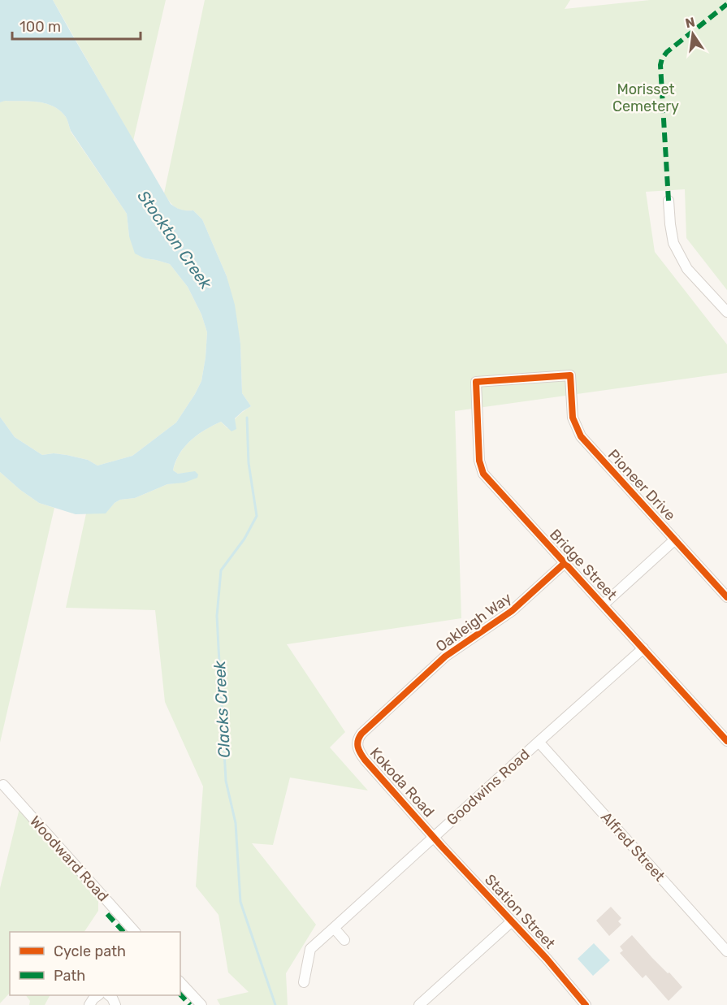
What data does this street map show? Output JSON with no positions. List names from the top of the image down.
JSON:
{
  "streets": {
    "street": [
      "Pioneer Drive",
      "Bridge Street",
      "Oakleigh Way",
      "Kokoda Road",
      "Goodwins Road",
      "Alfred Street",
      "Woodward Road",
      "Station Street"
    ]
  },
  "crossings": [
    ["Pioneer Drive", "Bridge Street"],
    ["Bridge Street", "Oakleigh Way"],
    ["Bridge Street", "Goodwins Road"],
    ["Oakleigh Way", "Kokoda Road"],
    ["Kokoda Road", "Goodwins Road"],
    ["Kokoda Road", "Station Street"],
    ["Goodwins Road", "Alfred Street"],
    ["Goodwins Road", "Station Street"]
  ],
  "water": ["Stockton Creek", "Clacks Creek"],
  "parks": ["Morisset Cemetery"],
  "legend": ["Cycle path", "Path"],
  "scale_bar": "100 m",
  "north": "top"
}
